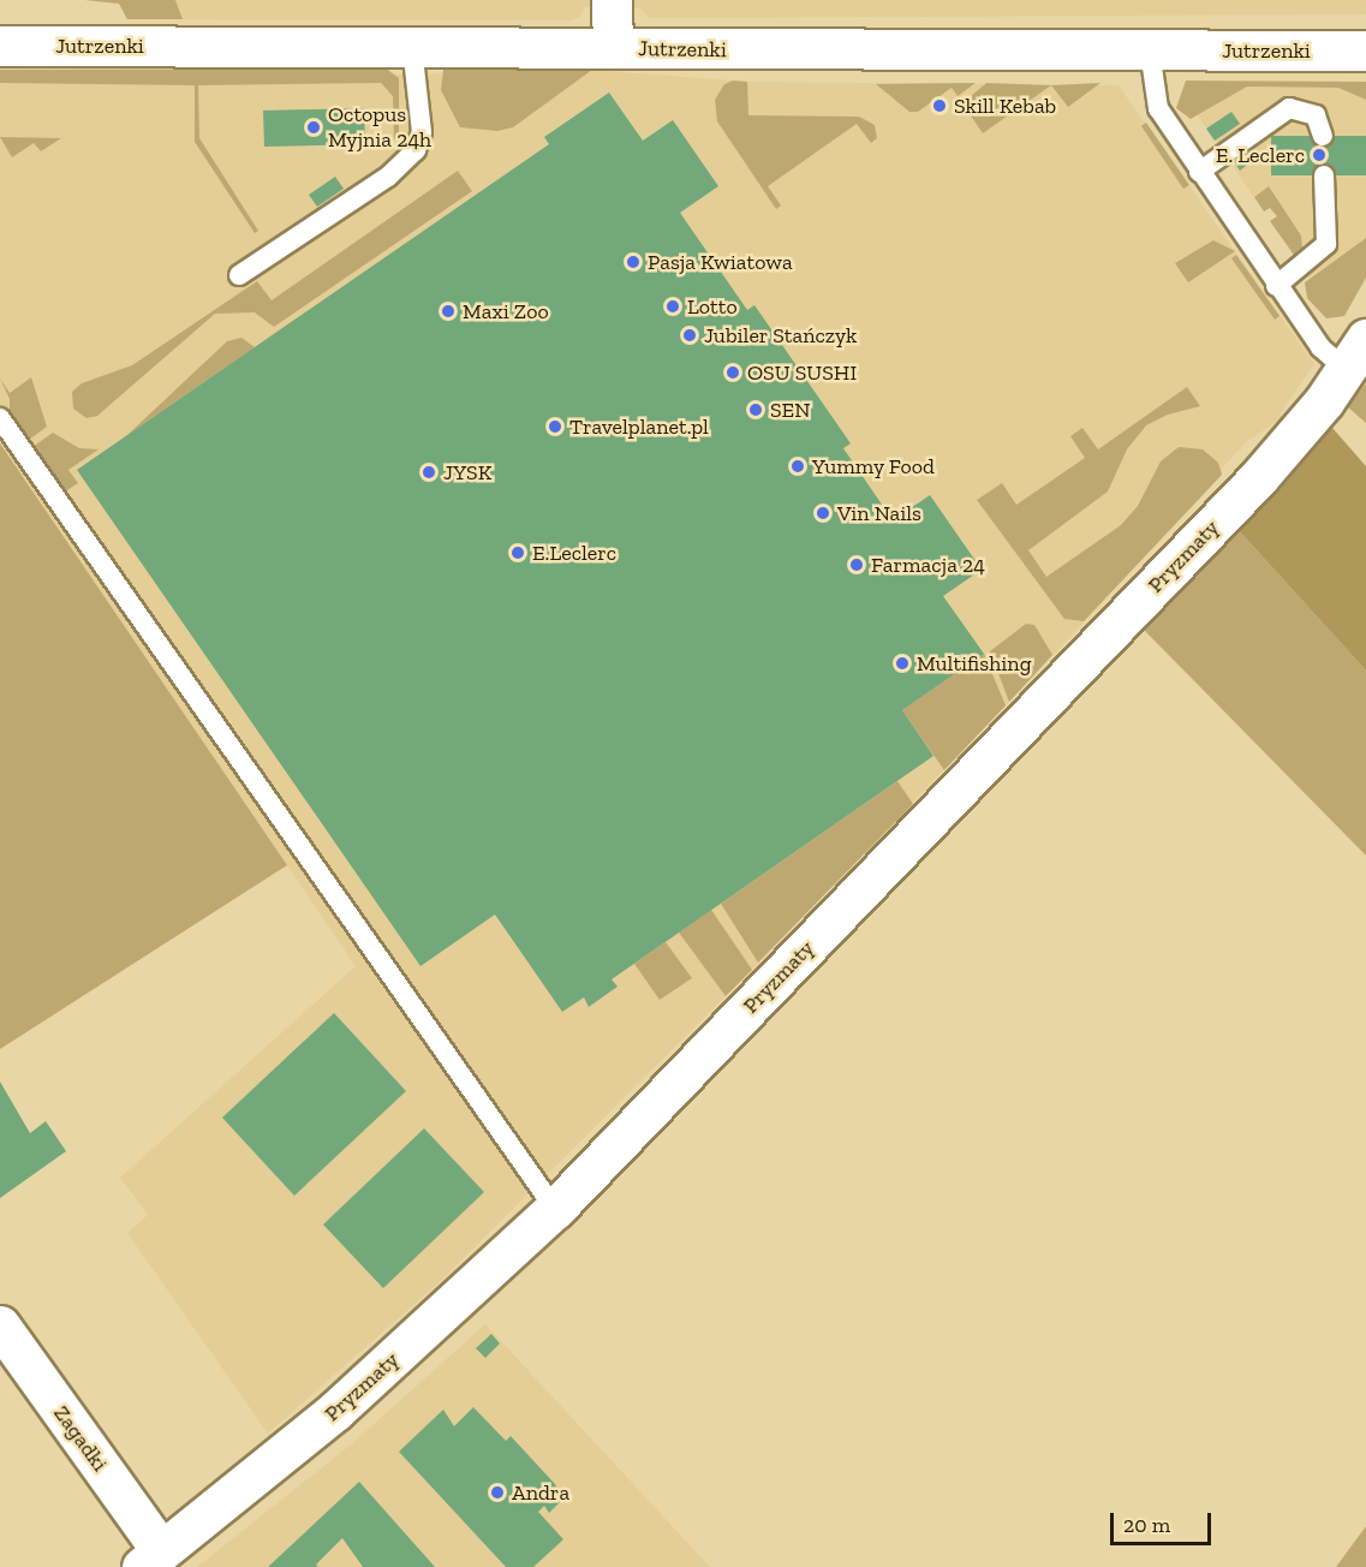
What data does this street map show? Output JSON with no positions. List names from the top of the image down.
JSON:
{
  "streets": {
    "street": ["Jutrzenki", "Pryzmaty", "Zagadki"]
  },
  "crossings": [
    ["Pryzmaty", "Zagadki"]
  ],
  "places": [
    "Skill Kebab",
    "Octopus Myjnia 24h",
    "E. Leclerc",
    "Pasja Kwiatowa",
    "Lotto",
    "Maxi Zoo",
    "Jubiler Stańczyk",
    "OSU SUSHI",
    "SEN",
    "Travelplanet.pl",
    "Yummy Food",
    "JYSK",
    "Vin Nails",
    "E.Leclerc",
    "Farmacja 24",
    "Multifishing",
    "Andra"
  ],
  "scale_bar": "20 m"
}
